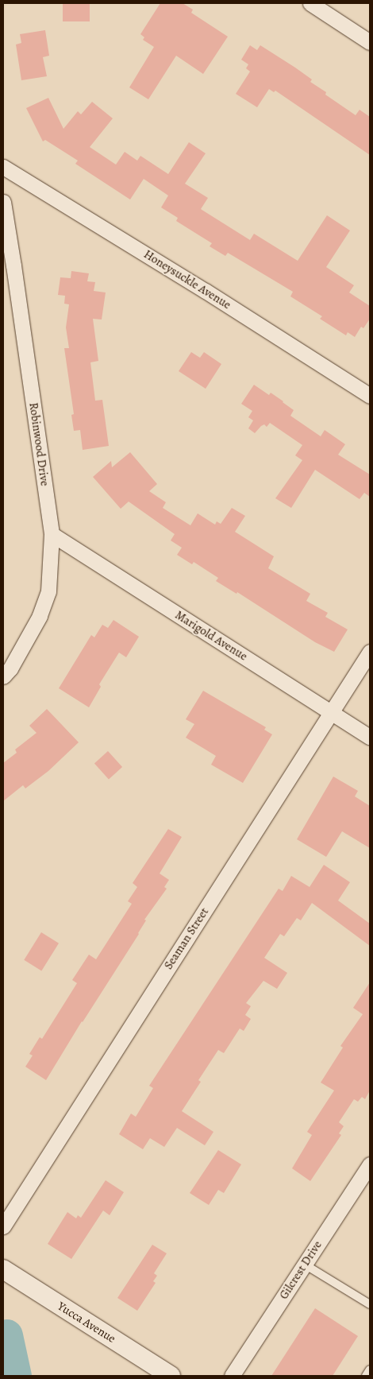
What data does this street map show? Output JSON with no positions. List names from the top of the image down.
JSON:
{
  "streets": {
    "street": [
      "Honeysuckle Avenue",
      "Robinwood Drive",
      "Marigold Avenue",
      "Seaman Street",
      "Gilcrest Drive",
      "Yucca Avenue"
    ]
  },
  "crossings": [
    ["Robinwood Drive", "Marigold Avenue"],
    ["Marigold Avenue", "Seaman Street"]
  ]
}
